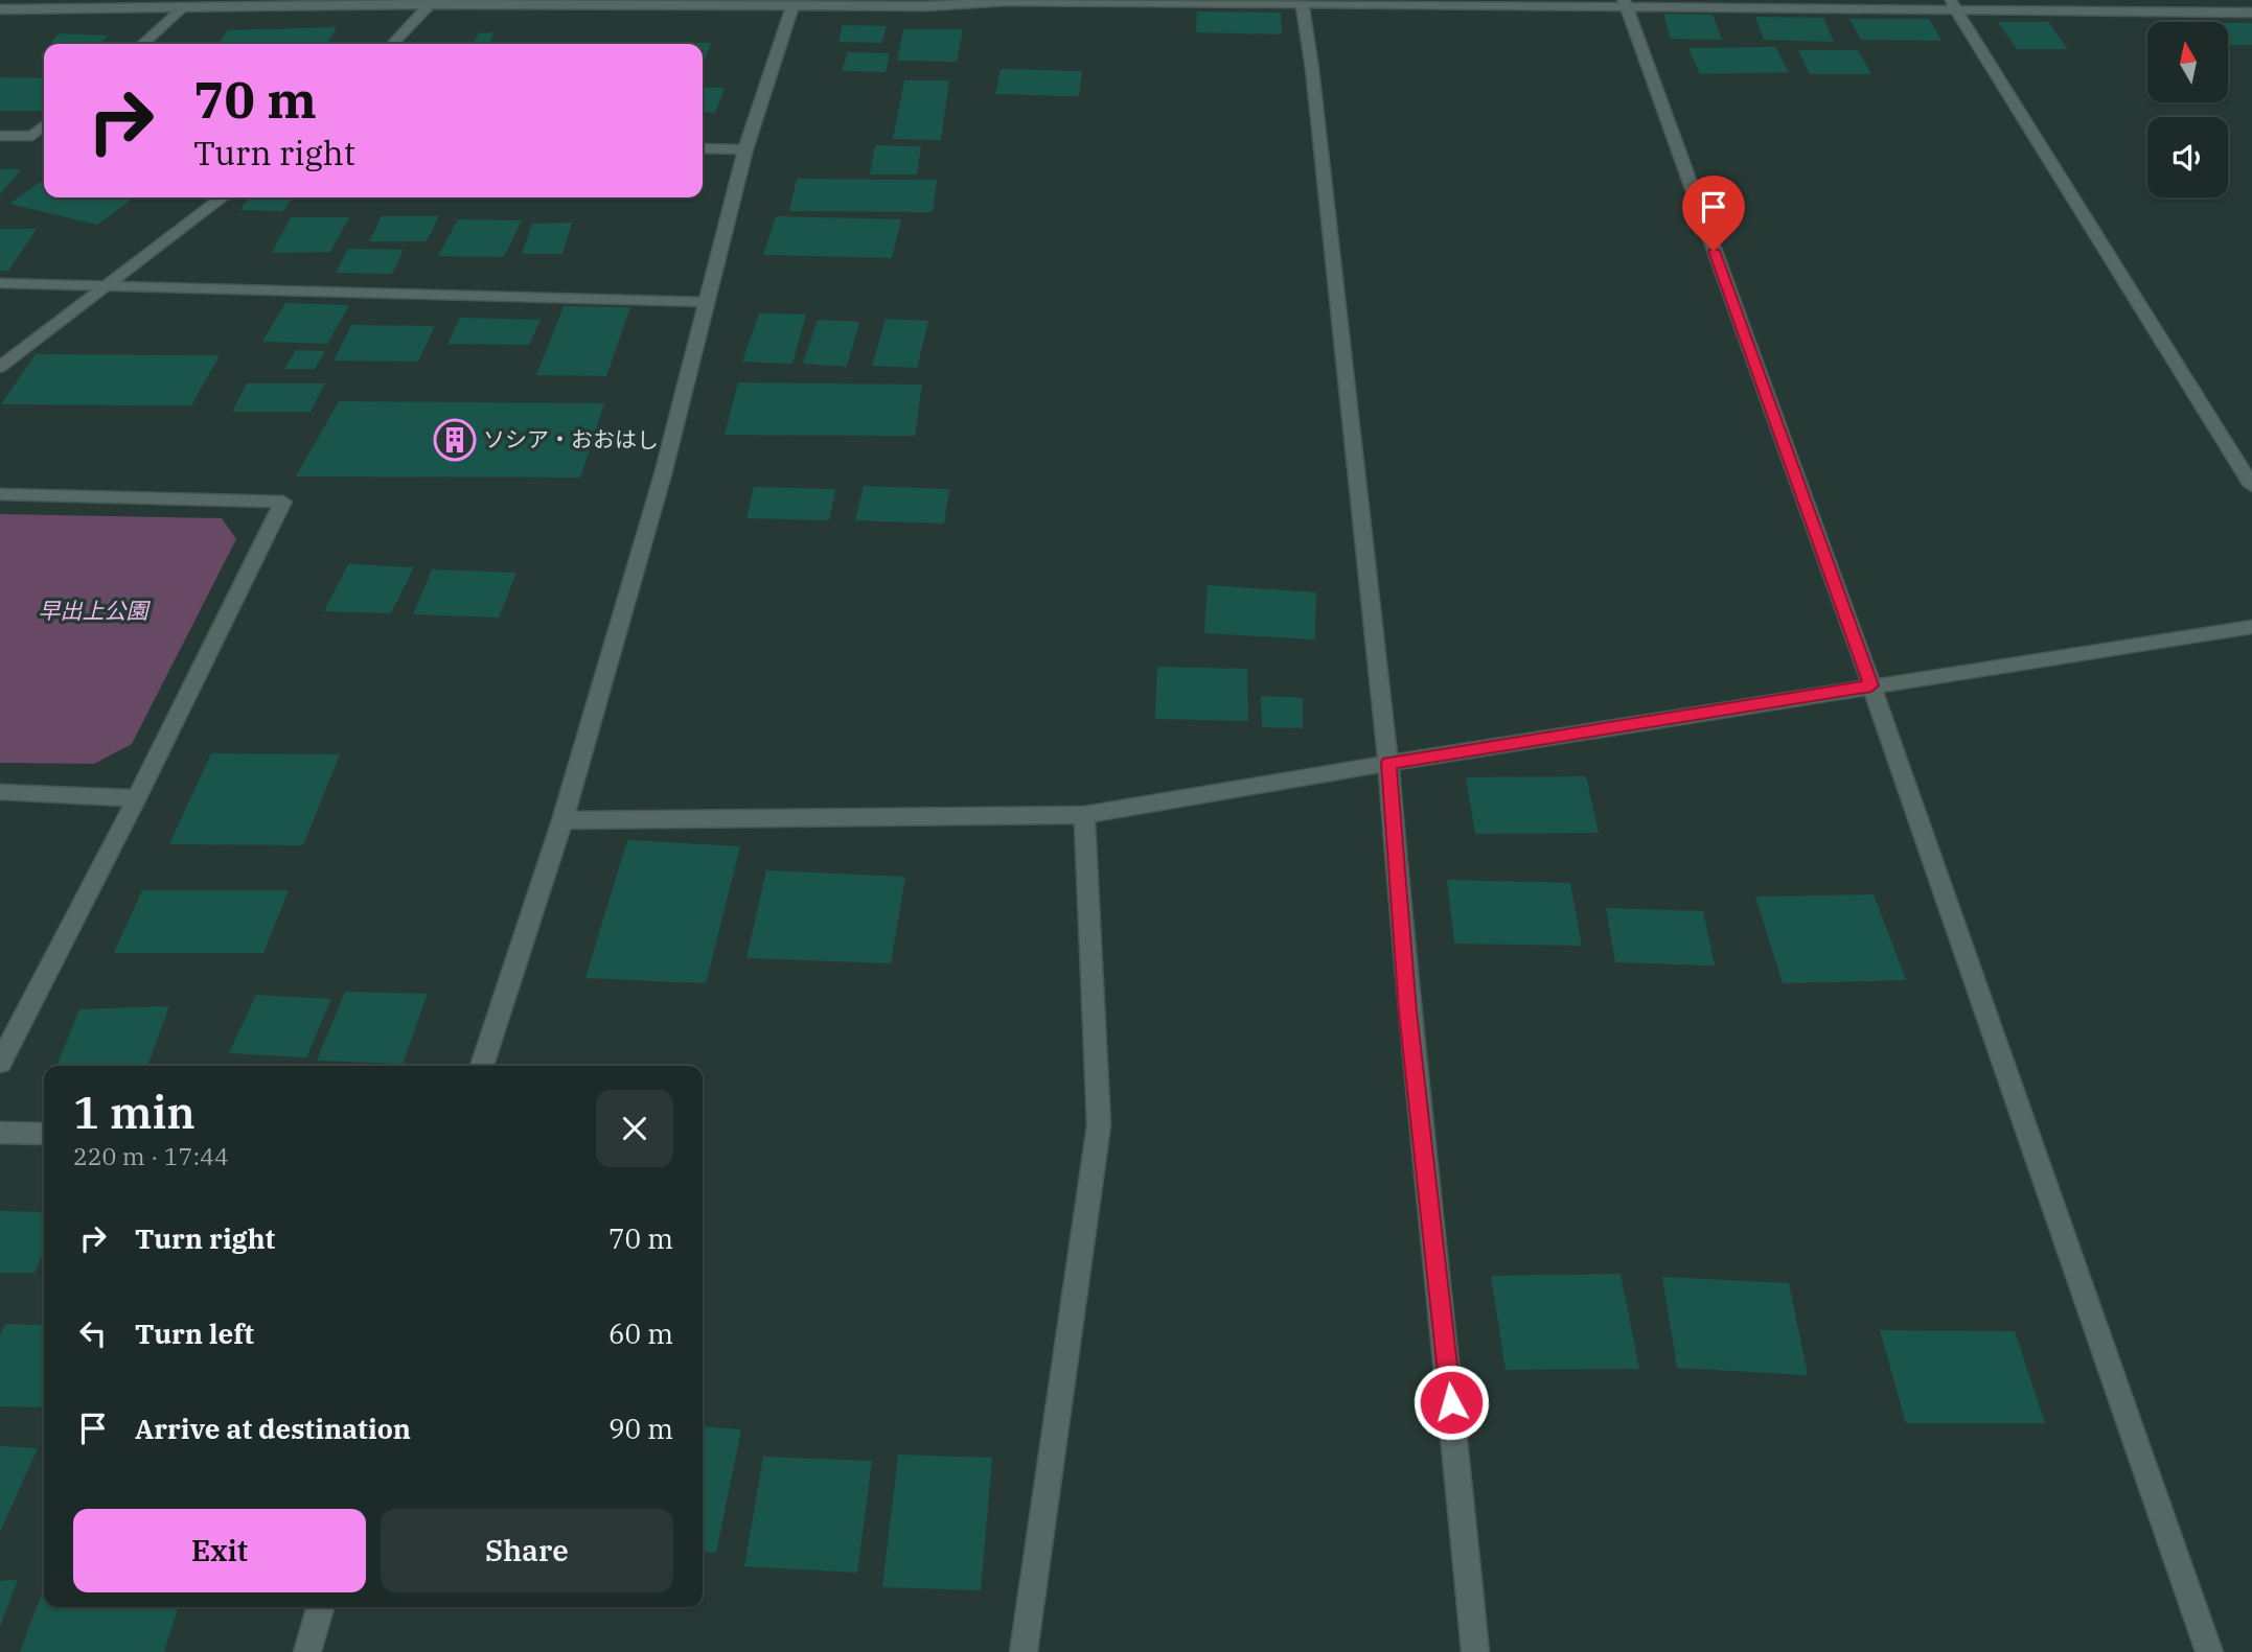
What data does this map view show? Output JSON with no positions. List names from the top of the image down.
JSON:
{
  "parks": ["早出上公園"],
  "places": {
    "building": ["ソシア・おおはし"]
  },
  "north": "top",
  "page": {
    "turn": ["70 m", "Turn right"],
    "heading": ["1 min", "220 m · 17:44"],
    "list": [
      {
        "name": "Turn right",
        "value": "70 m"
      },
      {
        "name": "Turn left",
        "value": "60 m"
      },
      {
        "name": "Arrive at destination",
        "value": "90 m"
      }
    ],
    "buttons": ["Exit", "Share"]
  }
}
